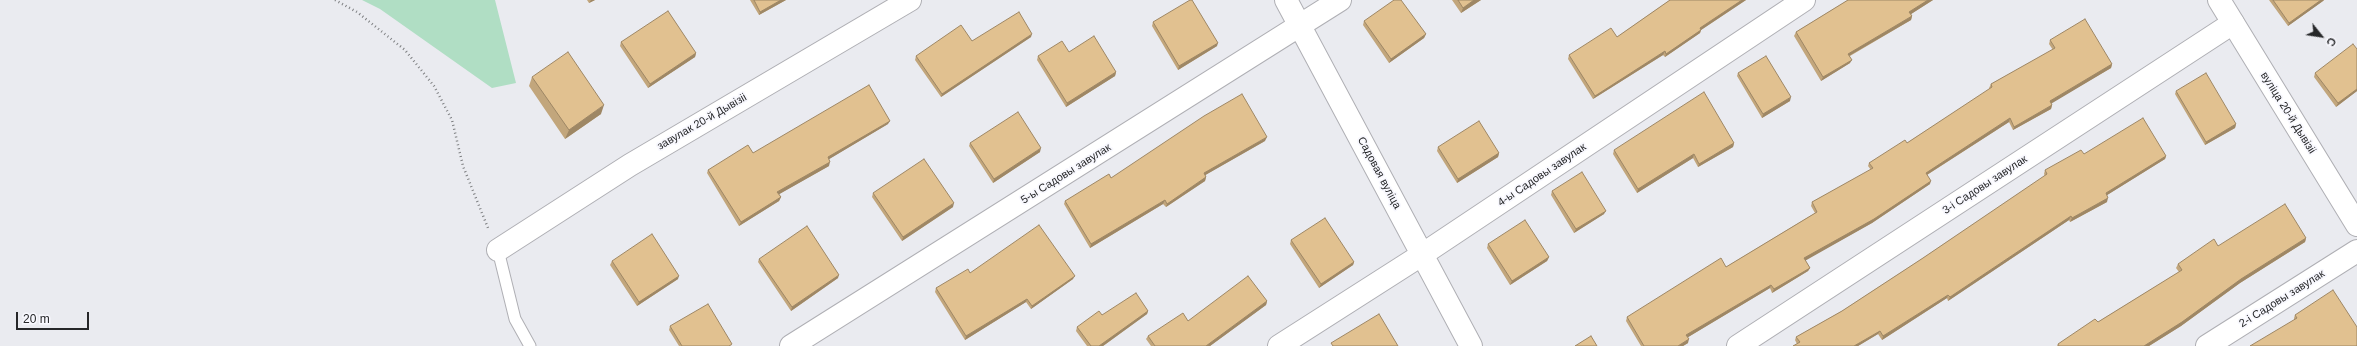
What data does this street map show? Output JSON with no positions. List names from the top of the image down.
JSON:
{
  "streets": {
    "street": [
      "вуліца 20-й Дывізіі",
      "завулак 20-й Дывізіі",
      "Садовая вуліца",
      "5-ы Садовы завулак",
      "4-ы Садовы завулак",
      "3-і Садовы завулак",
      "2-і Садовы завулак"
    ]
  },
  "crossings": [
    ["вуліца 20-й Дывізіі", "3-і Садовы завулак"],
    ["Садовая вуліца", "5-ы Садовы завулак"],
    ["Садовая вуліца", "4-ы Садовы завулак"]
  ],
  "scale_bar": "20 m",
  "north": "bottom right"
}
